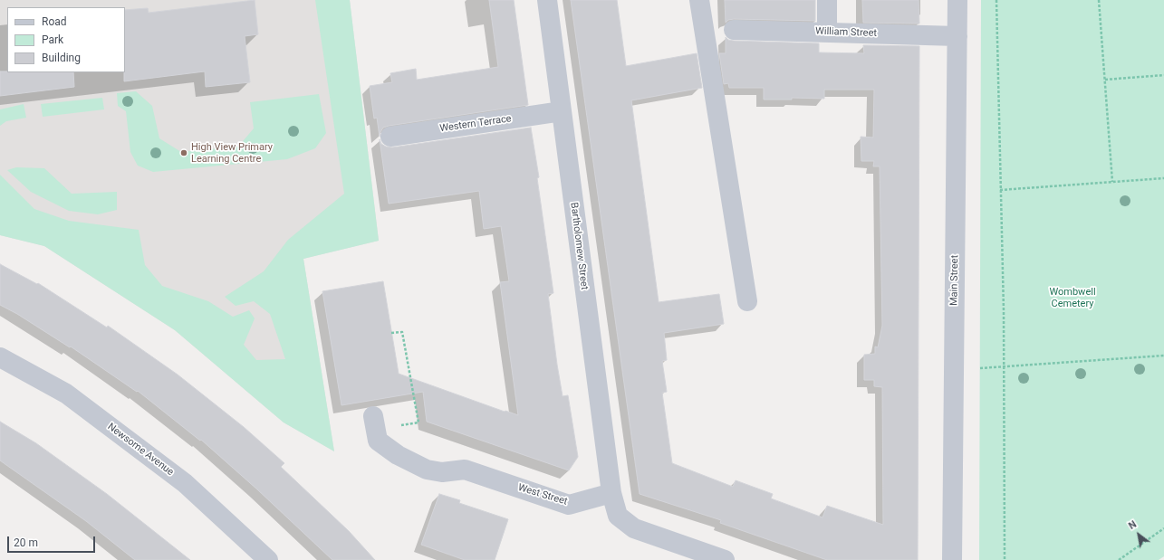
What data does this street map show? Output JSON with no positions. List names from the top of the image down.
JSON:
{
  "streets": {
    "street": [
      "William Street",
      "Western Terrace",
      "Bartholomew Street",
      "Main Street",
      "Newsome Avenue",
      "West Street"
    ]
  },
  "crossings": [
    ["William Street", "Main Street"],
    ["Western Terrace", "Bartholomew Street"],
    ["Bartholomew Street", "West Street"]
  ],
  "parks": ["Wombwell Cemetery"],
  "places": ["High View Primary Learning Centre"],
  "legend": ["Road", "Park", "Building"],
  "scale_bar": "20 m",
  "north": "top left"
}
